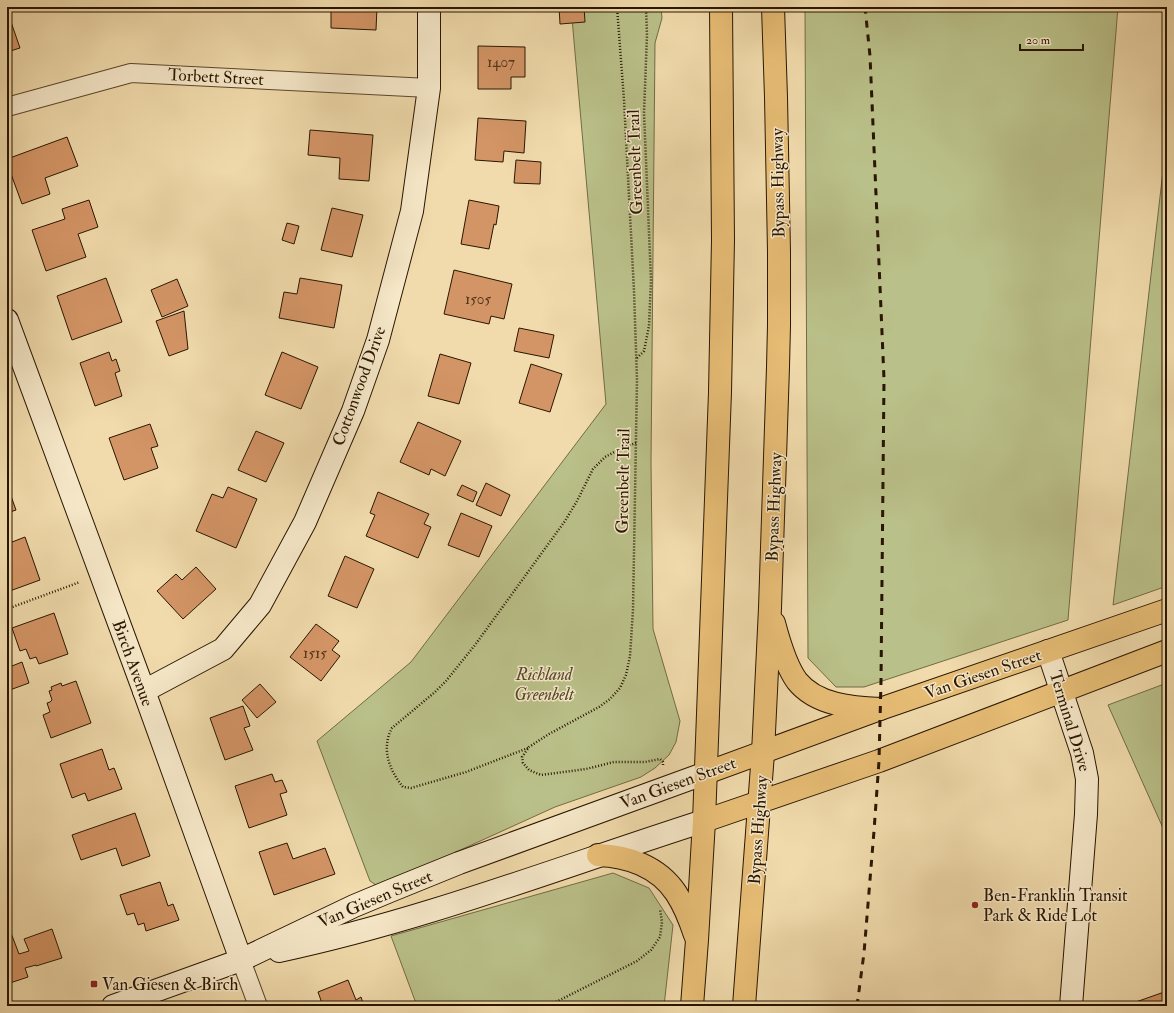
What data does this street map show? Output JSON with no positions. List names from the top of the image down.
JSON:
{
  "streets": {
    "main road": ["Bypass Highway", "Van Giesen Street"],
    "street": [
      "Torbett Street",
      "Cottonwood Drive",
      "Birch Avenue",
      "Terminal Drive"
    ],
    "path": ["Greenbelt Trail"]
  },
  "crossings": [
    ["Torbett Street", "Cottonwood Drive"],
    ["Bypass Highway", "Van Giesen Street"],
    ["Cottonwood Drive", "Birch Avenue"],
    ["Birch Avenue", "Van Giesen Street"],
    ["Van Giesen Street", "Terminal Drive"]
  ],
  "parks": ["Richland Greenbelt"],
  "places": {
    "other": ["Ben-Franklin Transit Park & Ride Lot"],
    "transit": ["Van Giesen & Birch"]
  },
  "house_numbers": ["1407", "1505", "1515"],
  "scale_bar": "20 m"
}
